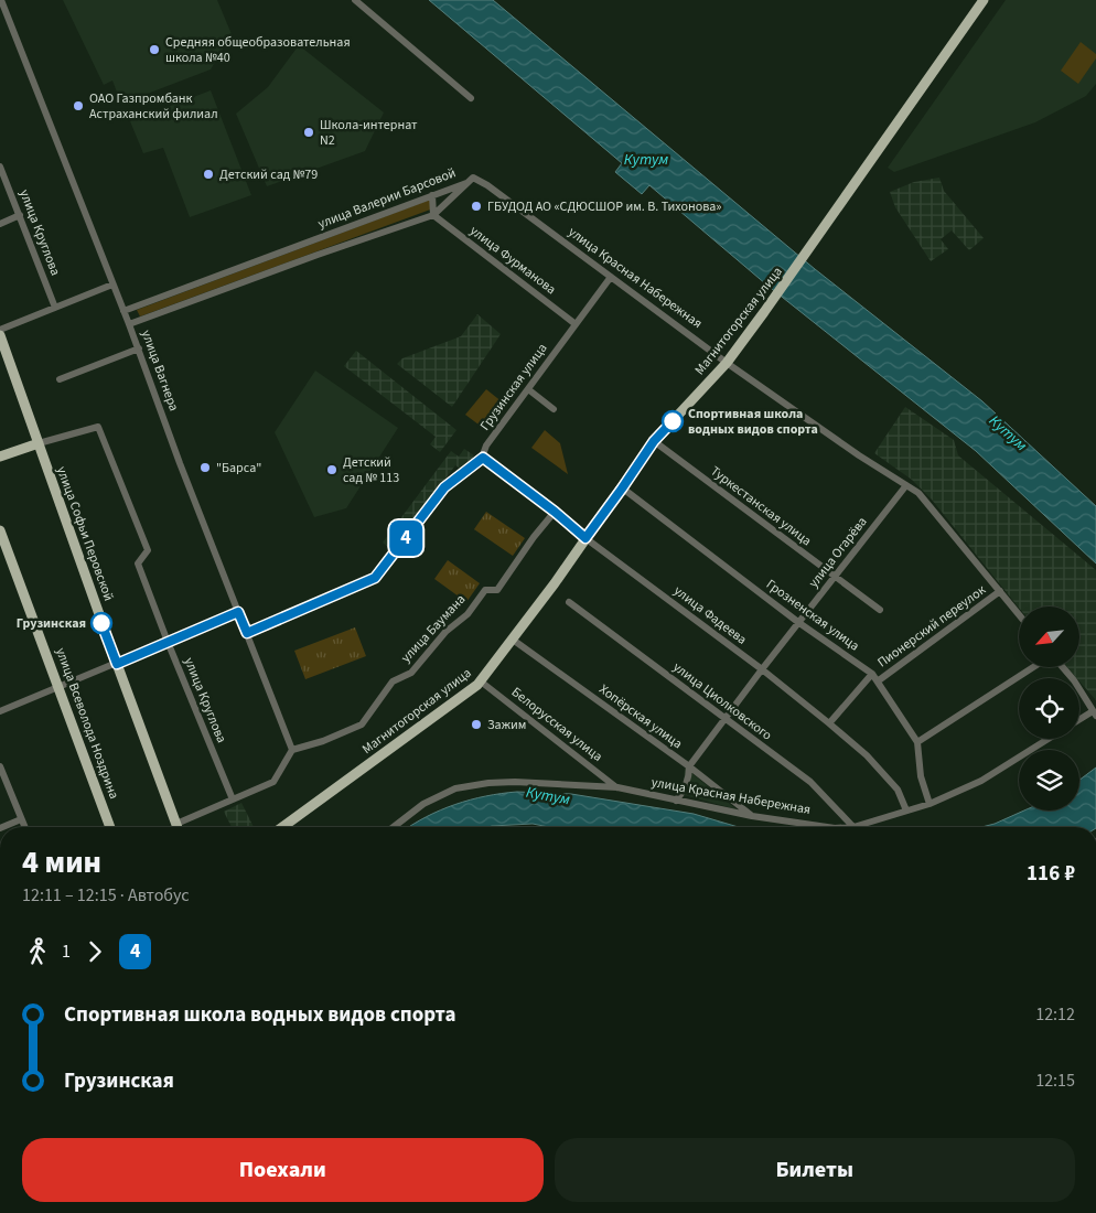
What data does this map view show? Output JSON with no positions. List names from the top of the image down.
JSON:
{
  "streets": {
    "main road": ["Магнитогорская улица", "улица Софьи Перовской", "улица Всеволода Ноздрина"],
    "street": [
      "улица Валерии Барсовой",
      "улица Круглова",
      "улица Фурманова",
      "улица Красная Набережная",
      "улица Вагнера",
      "Грузинская улица",
      "Туркестанская улица",
      "улица Огарёва",
      "улица Фадеева",
      "Грозненская улица",
      "Пионерский переулок",
      "улица Баумана",
      "улица Циолковского",
      "Хопёрская улица",
      "Белорусская улица"
    ]
  },
  "crossings": [
    ["улица Валерии Барсовой", "улица Фурманова"],
    ["улица Валерии Барсовой", "улица Красная Набережная"],
    ["улица Валерии Барсовой", "улица Вагнера"],
    ["улица Круглова", "улица Софьи Перовской"],
    ["улица Фурманова", "Грузинская улица"],
    ["улица Красная Набережная", "Магнитогорская улица"],
    ["улица Красная Набережная", "Грузинская улица"],
    ["улица Красная Набережная", "улица Огарёва"],
    ["улица Красная Набережная", "улица Фадеева"],
    ["улица Красная Набережная", "Грозненская улица"],
    ["улица Красная Набережная", "Пионерский переулок"],
    ["улица Красная Набережная", "улица Циолковского"],
    ["улица Красная Набережная", "Хопёрская улица"],
    ["улица Красная Набережная", "Белорусская улица"],
    ["Магнитогорская улица", "Туркестанская улица"],
    ["Магнитогорская улица", "улица Фадеева"],
    ["Магнитогорская улица", "Грозненская улица"],
    ["Магнитогорская улица", "Хопёрская улица"],
    ["Магнитогорская улица", "Белорусская улица"],
    ["улица Вагнера", "Грузинская улица"],
    ["улица Вагнера", "улица Баумана"],
    ["Грузинская улица", "улица Фадеева"],
    ["Туркестанская улица", "улица Огарёва"],
    ["улица Огарёва", "улица Фадеева"],
    ["улица Огарёва", "Грозненская улица"],
    ["улица Огарёва", "улица Циолковского"],
    ["улица Огарёва", "Хопёрская улица"],
    ["улица Фадеева", "Пионерский переулок"],
    ["улица Фадеева", "улица Баумана"],
    ["Грозненская улица", "Пионерский переулок"]
  ],
  "water": ["Кутум"],
  "places": [
    "Средняя общеобразовательная школа №40",
    "ОАО Газпромбанк Астраханский филиал",
    "Школа-интернат N2",
    "Детский сад №79",
    "ГБУДОД АО «СДЮСШОР им. В. Тихонова»",
    "Спортивная школа водных видов спорта",
    "\"Барса\"",
    "Детский сад № 113",
    "Грузинская",
    "Зажим"
  ],
  "lines": ["bus line 4"],
  "north": "bottom left",
  "page": {
    "on_map": "4",
    "heading": ["4 мин", "12:11 – 12:15 · Автобус", "116 ₽"],
    "legs": ["1", "4"],
    "list": [
      {
        "name": "Спортивная школа водных видов спорта",
        "value": "12:12"
      },
      {
        "name": "Грузинская",
        "value": "12:15"
      }
    ],
    "buttons": ["Поехали", "Билеты"]
  }
}
